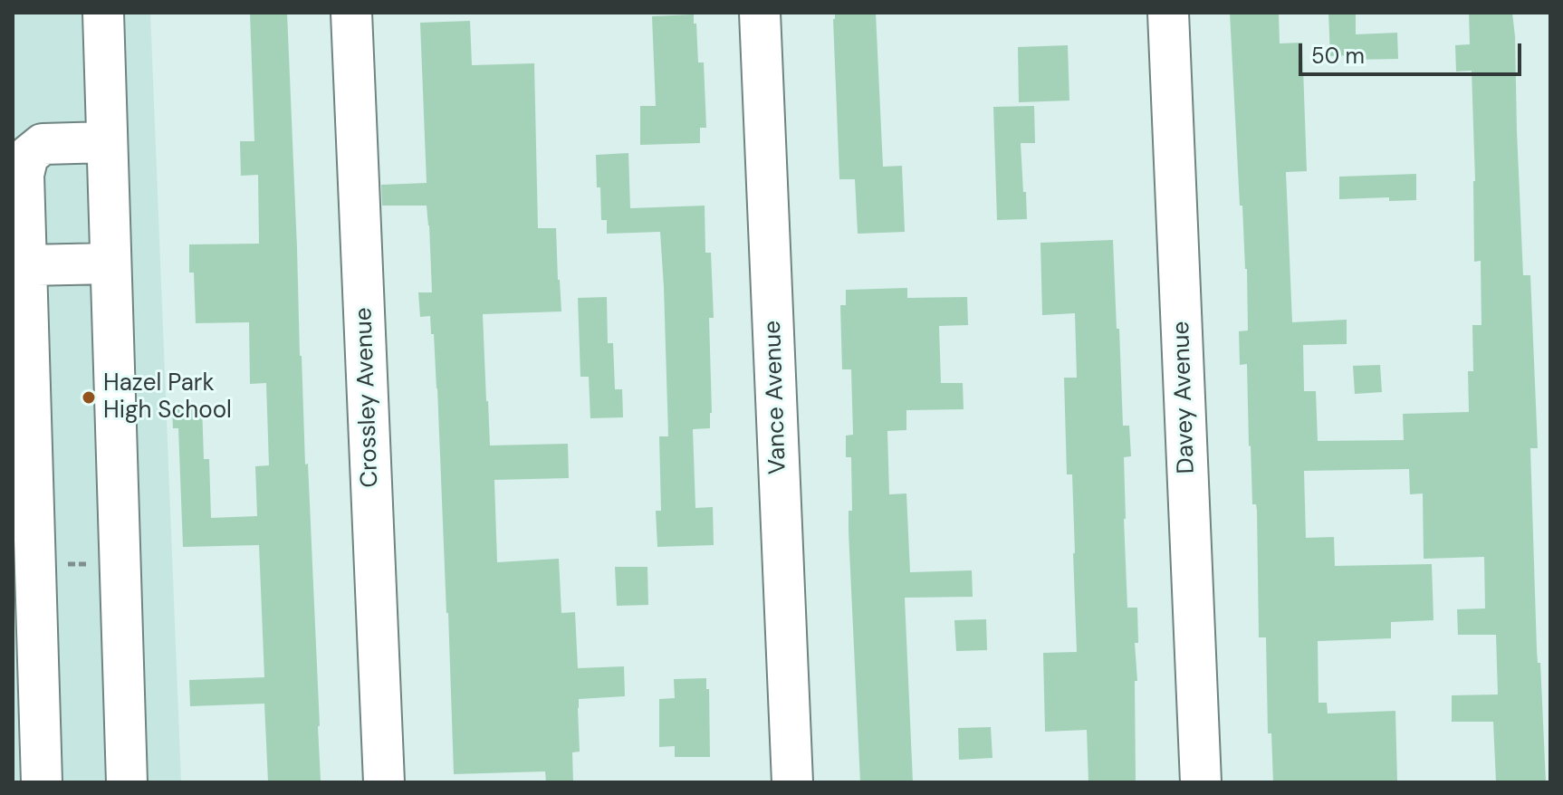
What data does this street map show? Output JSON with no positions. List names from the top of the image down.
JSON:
{
  "streets": {
    "street": ["Crossley Avenue", "Vance Avenue", "Davey Avenue"]
  },
  "places": ["Hazel Park High School"],
  "scale_bar": "50 m"
}
